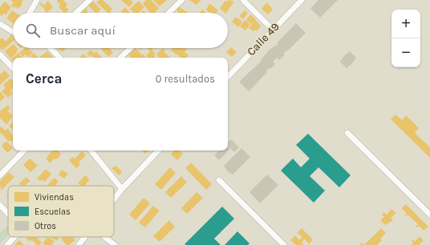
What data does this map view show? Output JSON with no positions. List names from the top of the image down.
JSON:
{
  "streets": {
    "street": ["Calle 49"]
  },
  "legend": ["Viviendas", "Escuelas", "Otros"],
  "page": {
    "map_buttons": ["+", "−"],
    "search": "Buscar aquí",
    "heading": ["Cerca", "0 resultados"]
  }
}
